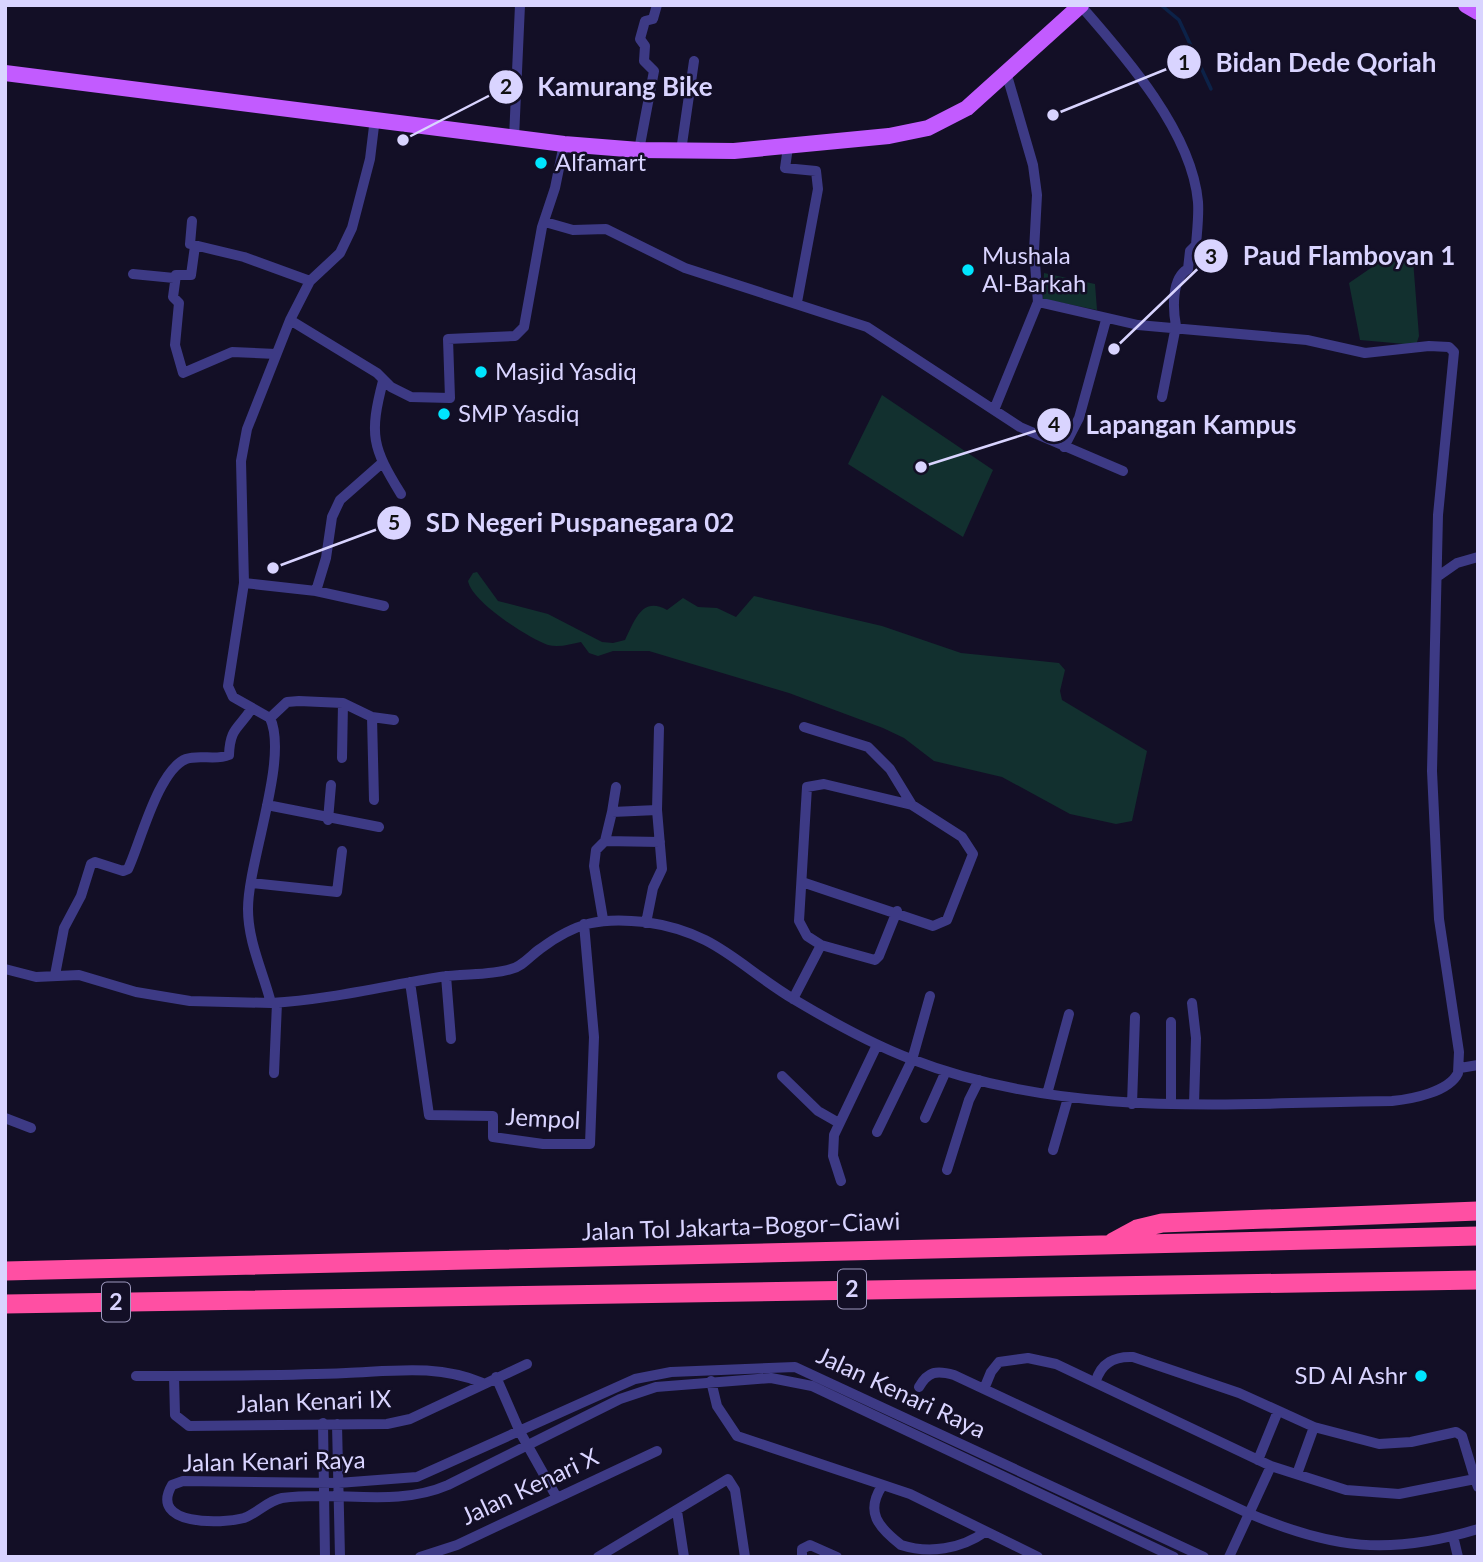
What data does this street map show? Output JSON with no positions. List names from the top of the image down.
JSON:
{
  "streets": {
    "highway": ["Jalan Tol Jakarta–Bogor–Ciawi", "2"],
    "street": [
      "Jempol",
      "Jalan Kenari Raya",
      "Jalan Kenari IX",
      "Jalan Kenari X"
    ]
  },
  "places": [
    "Bidan Dede Qoriah",
    "Kamurang Bike",
    "Alfamart",
    "Mushala Al-Barkah",
    "Paud Flamboyan 1",
    "Masjid Yasdiq",
    "SMP Yasdiq",
    "Lapangan Kampus",
    "SD Negeri Puspanegara 02",
    "SD Al Ashr"
  ]
}
